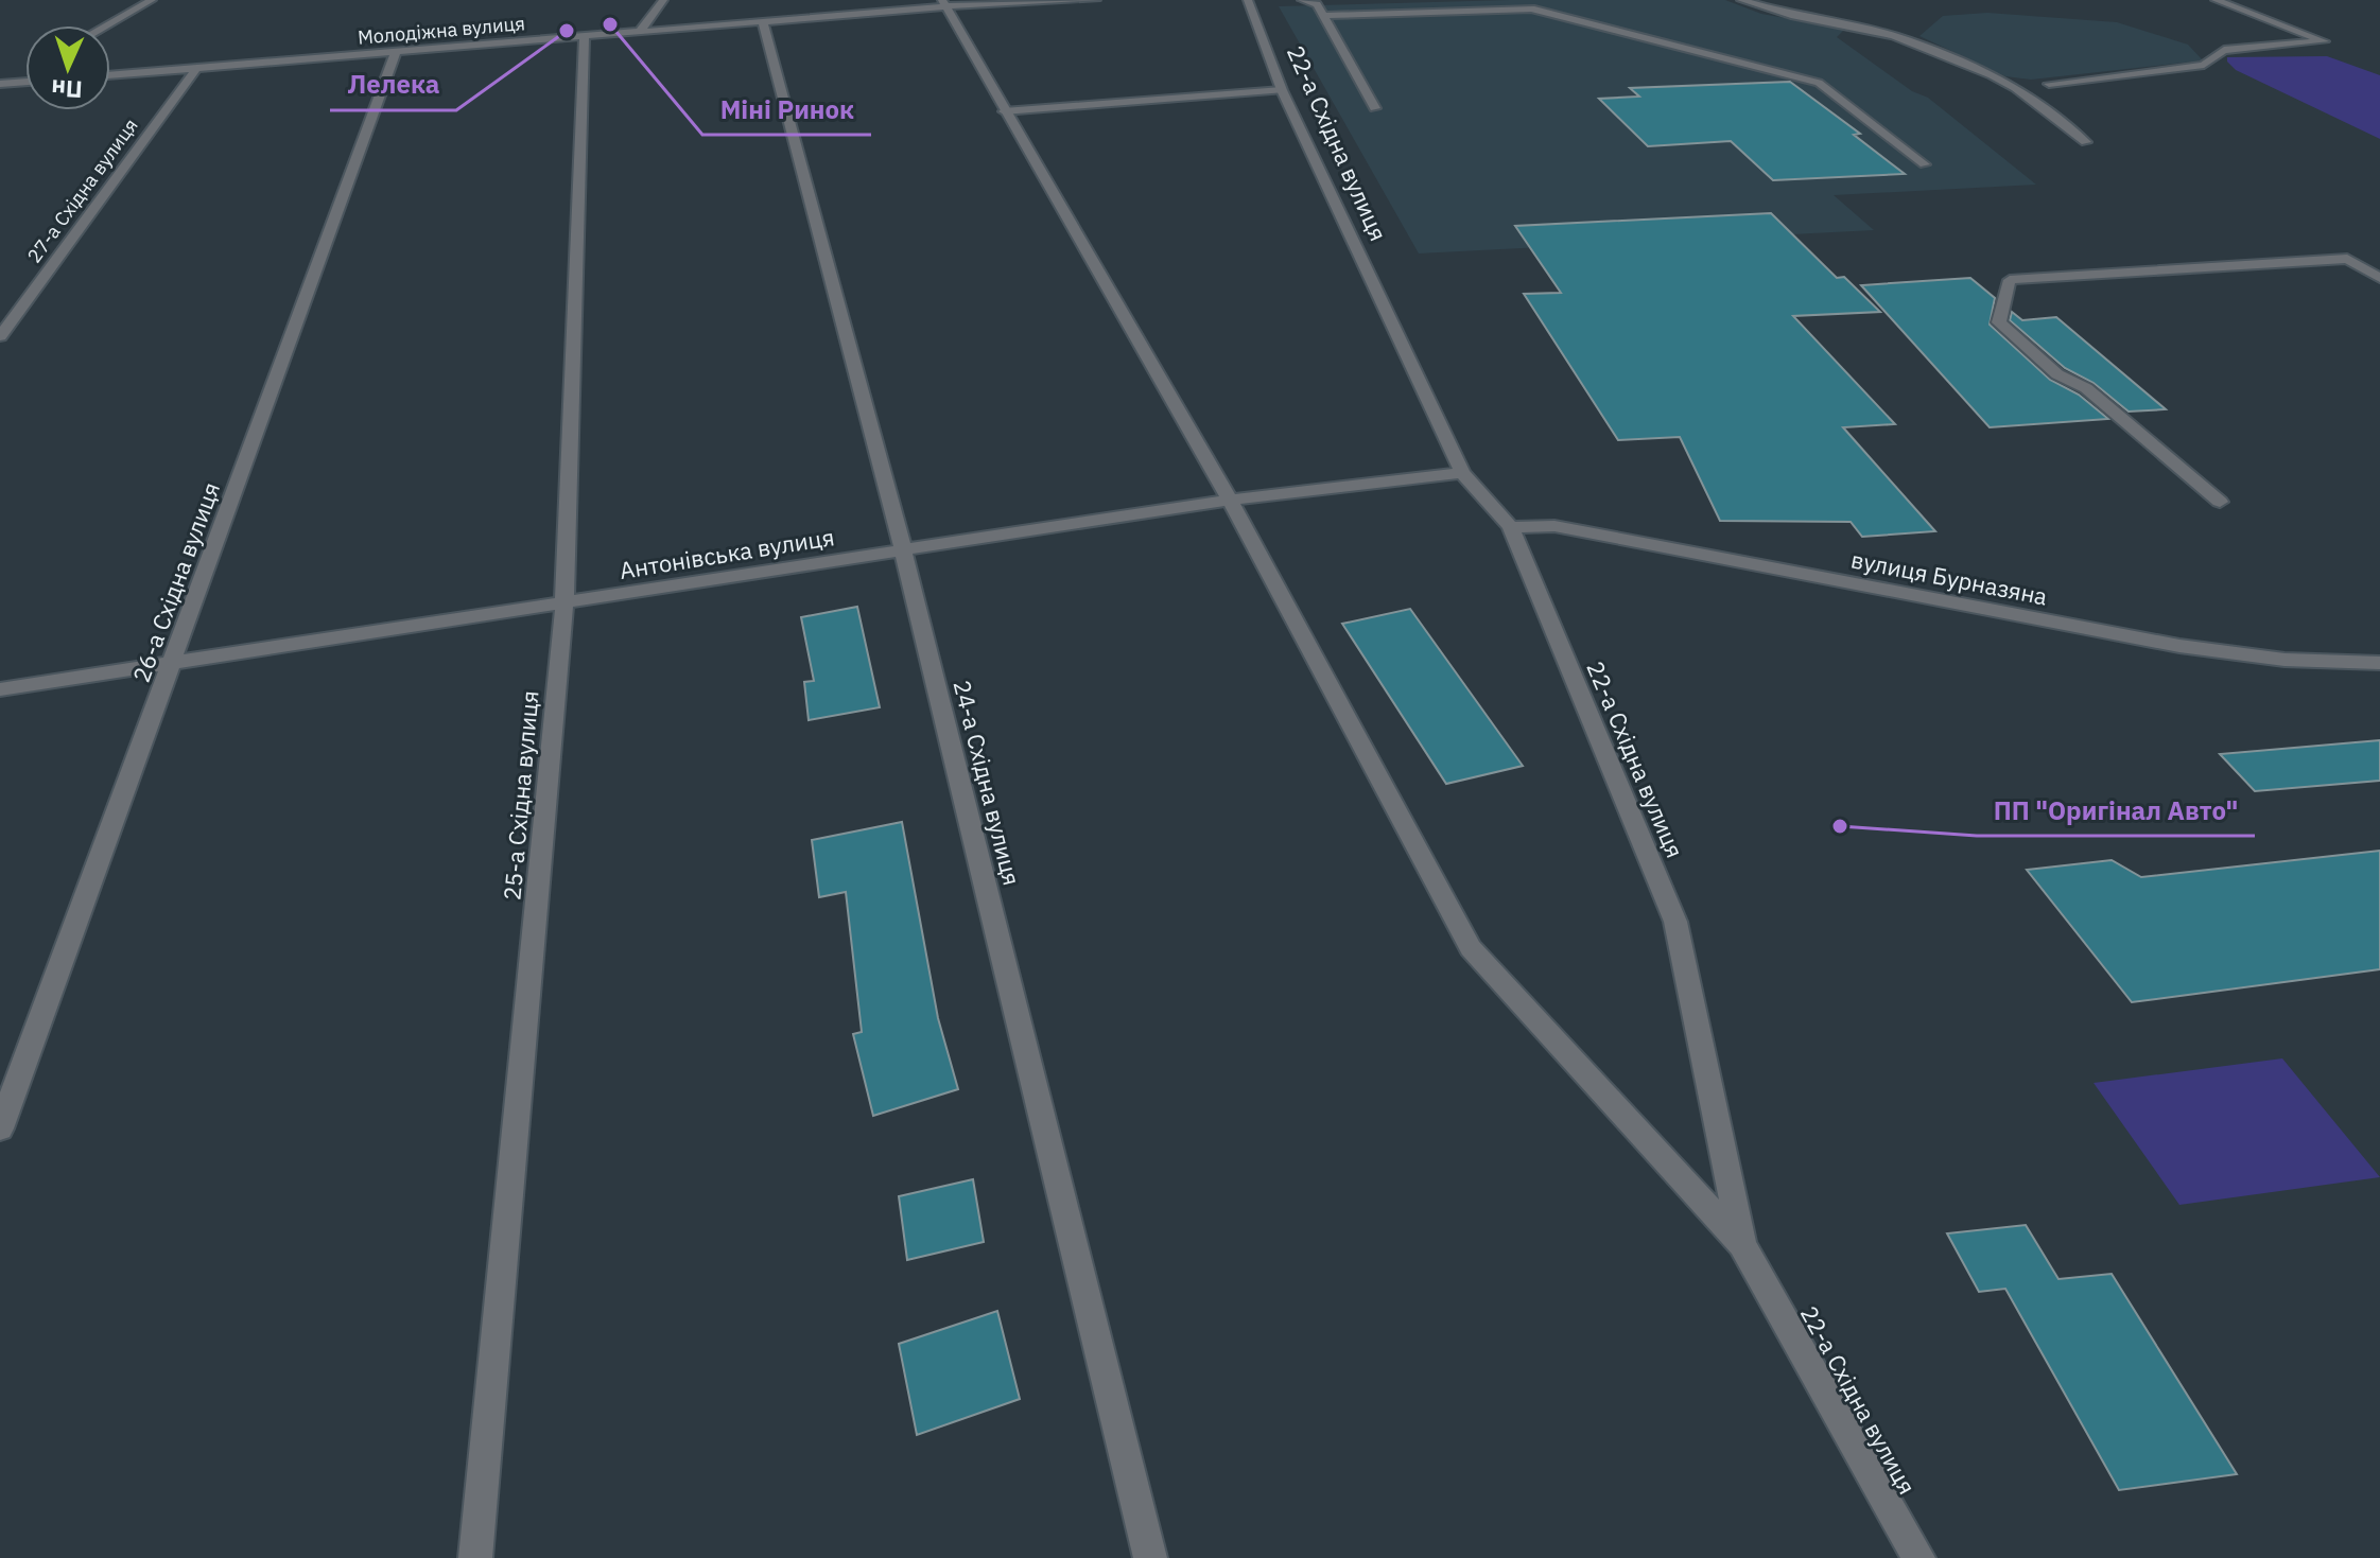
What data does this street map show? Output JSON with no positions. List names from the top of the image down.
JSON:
{
  "streets": {
    "street": [
      "Молодіжна вулиця",
      "22-а Східна вулиця",
      "27-а Східна вулиця",
      "Антонівська вулиця",
      "вулиця Бурназяна",
      "26-а Східна вулиця",
      "24-а Східна вулиця",
      "25-а Східна вулиця"
    ]
  },
  "crossings": [
    ["Молодіжна вулиця", "27-а Східна вулиця"],
    ["Молодіжна вулиця", "26-а Східна вулиця"],
    ["Молодіжна вулиця", "24-а Східна вулиця"],
    ["Молодіжна вулиця", "25-а Східна вулиця"],
    ["22-а Східна вулиця", "Антонівська вулиця"],
    ["22-а Східна вулиця", "вулиця Бурназяна"],
    ["Антонівська вулиця", "26-а Східна вулиця"],
    ["Антонівська вулиця", "24-а Східна вулиця"],
    ["Антонівська вулиця", "25-а Східна вулиця"]
  ],
  "places": ["Міні Ринок", "Лелека", "ПП \"Оригінал Авто\""],
  "north": "bottom"
}
